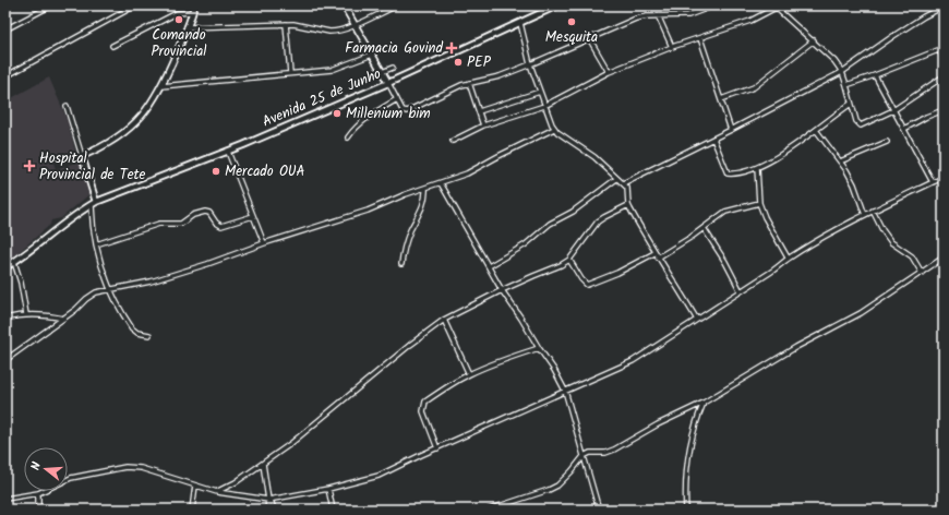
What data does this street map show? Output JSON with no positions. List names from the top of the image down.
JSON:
{
  "streets": {
    "street": ["Avenida 25 de Junho"]
  },
  "places": {
    "other": [
      "Comando Provincial",
      "Mesquita",
      "PEP",
      "Millenium bim",
      "Mercado OUA"
    ],
    "health": ["Farmacia Govind", "Hospital Provincial de Tete"]
  },
  "north": "left"
}
